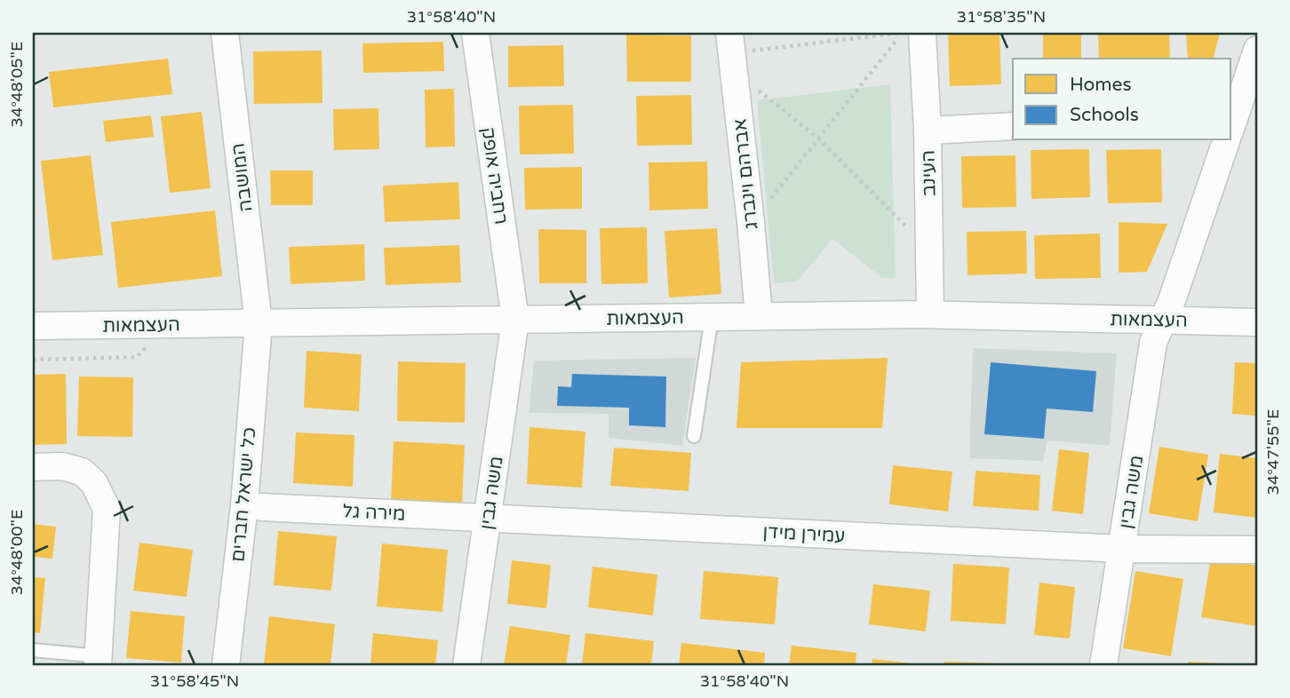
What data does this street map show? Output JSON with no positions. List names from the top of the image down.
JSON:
{
  "streets": {
    "street": [
      "העינב",
      "אברהם וינברג",
      "רחביה אופק",
      "המושבה",
      "העצמאות",
      "משה גבין",
      "כל ישראל חברים",
      "מירה גל",
      "עמירן מידן"
    ]
  },
  "crossings": [
    ["העינב", "העצמאות"],
    ["אברהם וינברג", "העצמאות"],
    ["רחביה אופק", "העצמאות"],
    ["רחביה אופק", "משה גבין"],
    ["המושבה", "העצמאות"],
    ["המושבה", "כל ישראל חברים"],
    ["העצמאות", "משה גבין"],
    ["העצמאות", "כל ישראל חברים"],
    ["משה גבין", "מירה גל"],
    ["משה גבין", "עמירן מידן"],
    ["מירה גל", "עמירן מידן"]
  ],
  "legend": ["Homes", "Schools"],
  "coordinates": [
    "31°58'40\"N",
    "31°58'35\"N",
    "34°48'05\"E",
    "34°47'55\"E",
    "34°48'00\"E",
    "31°58'45\"N"
  ]
}
